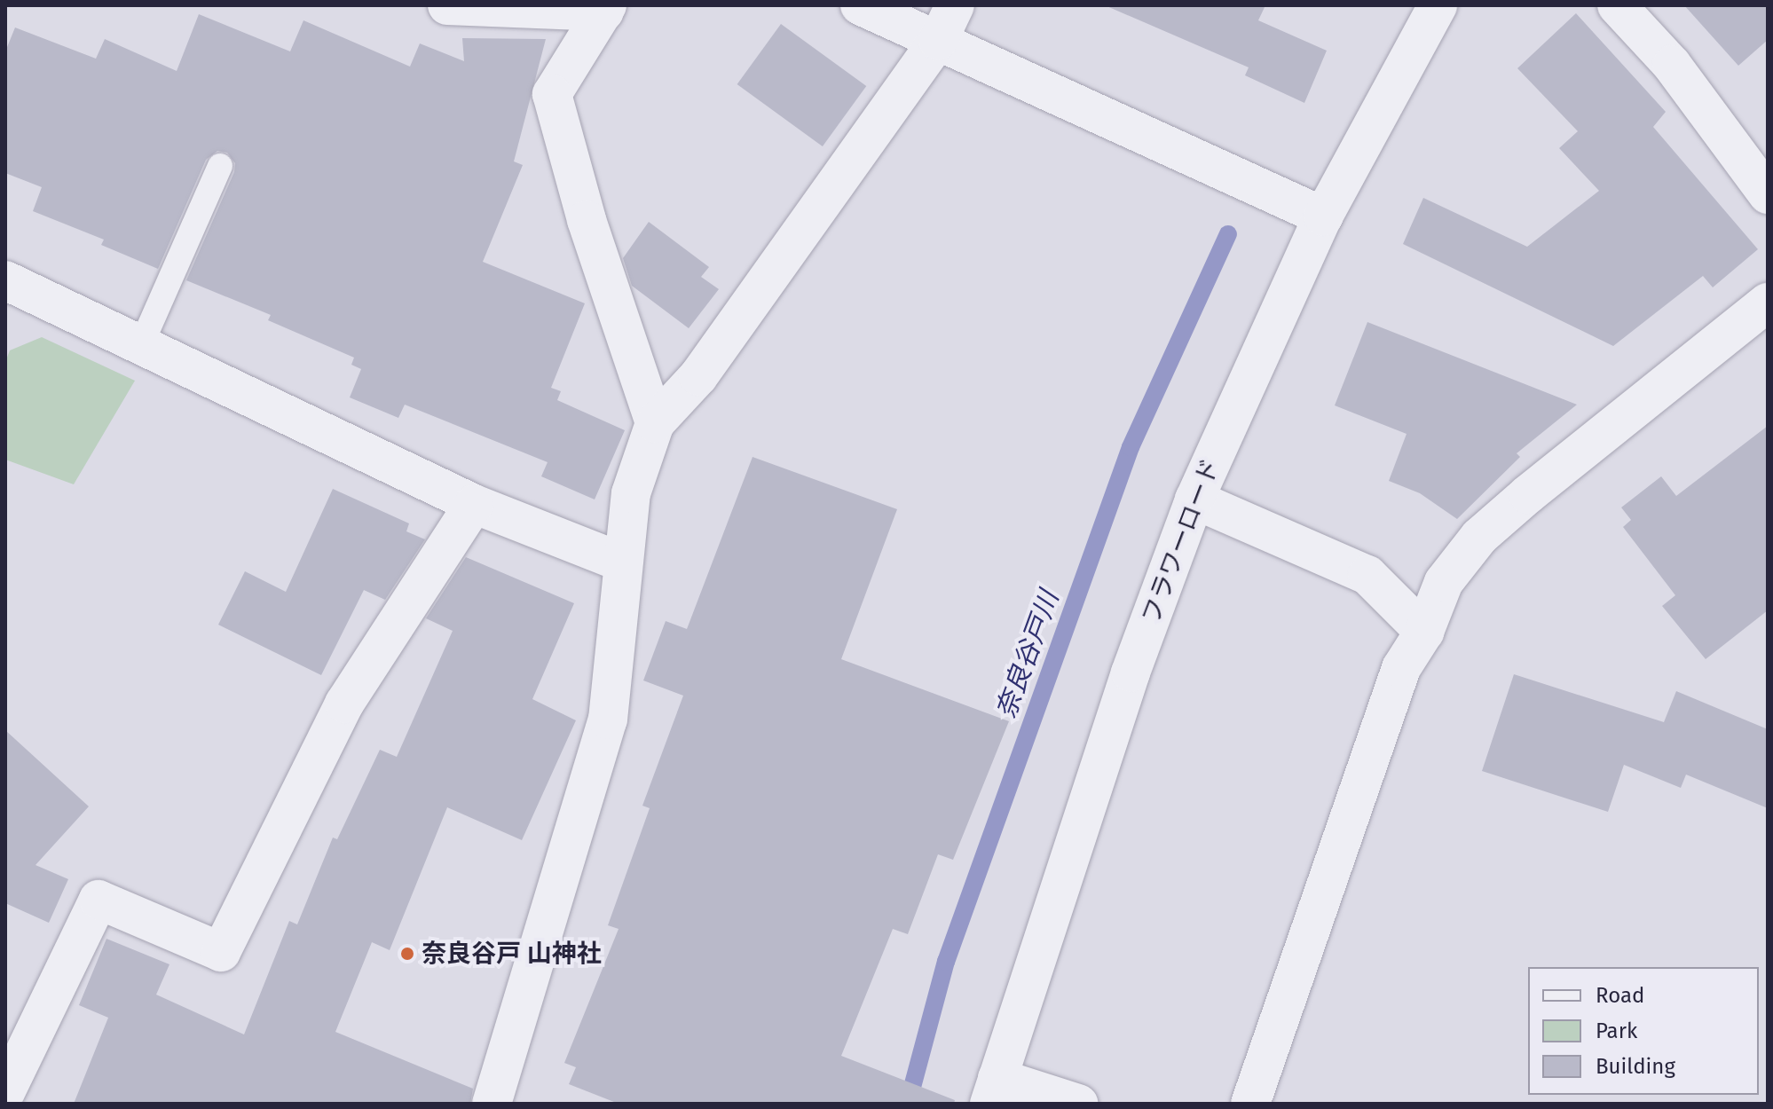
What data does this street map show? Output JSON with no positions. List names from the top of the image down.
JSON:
{
  "streets": {
    "street": ["フラワーロード"]
  },
  "water": ["奈良谷戸川"],
  "places": ["奈良谷戸 山神社"],
  "legend": ["Road", "Park", "Building"]
}
